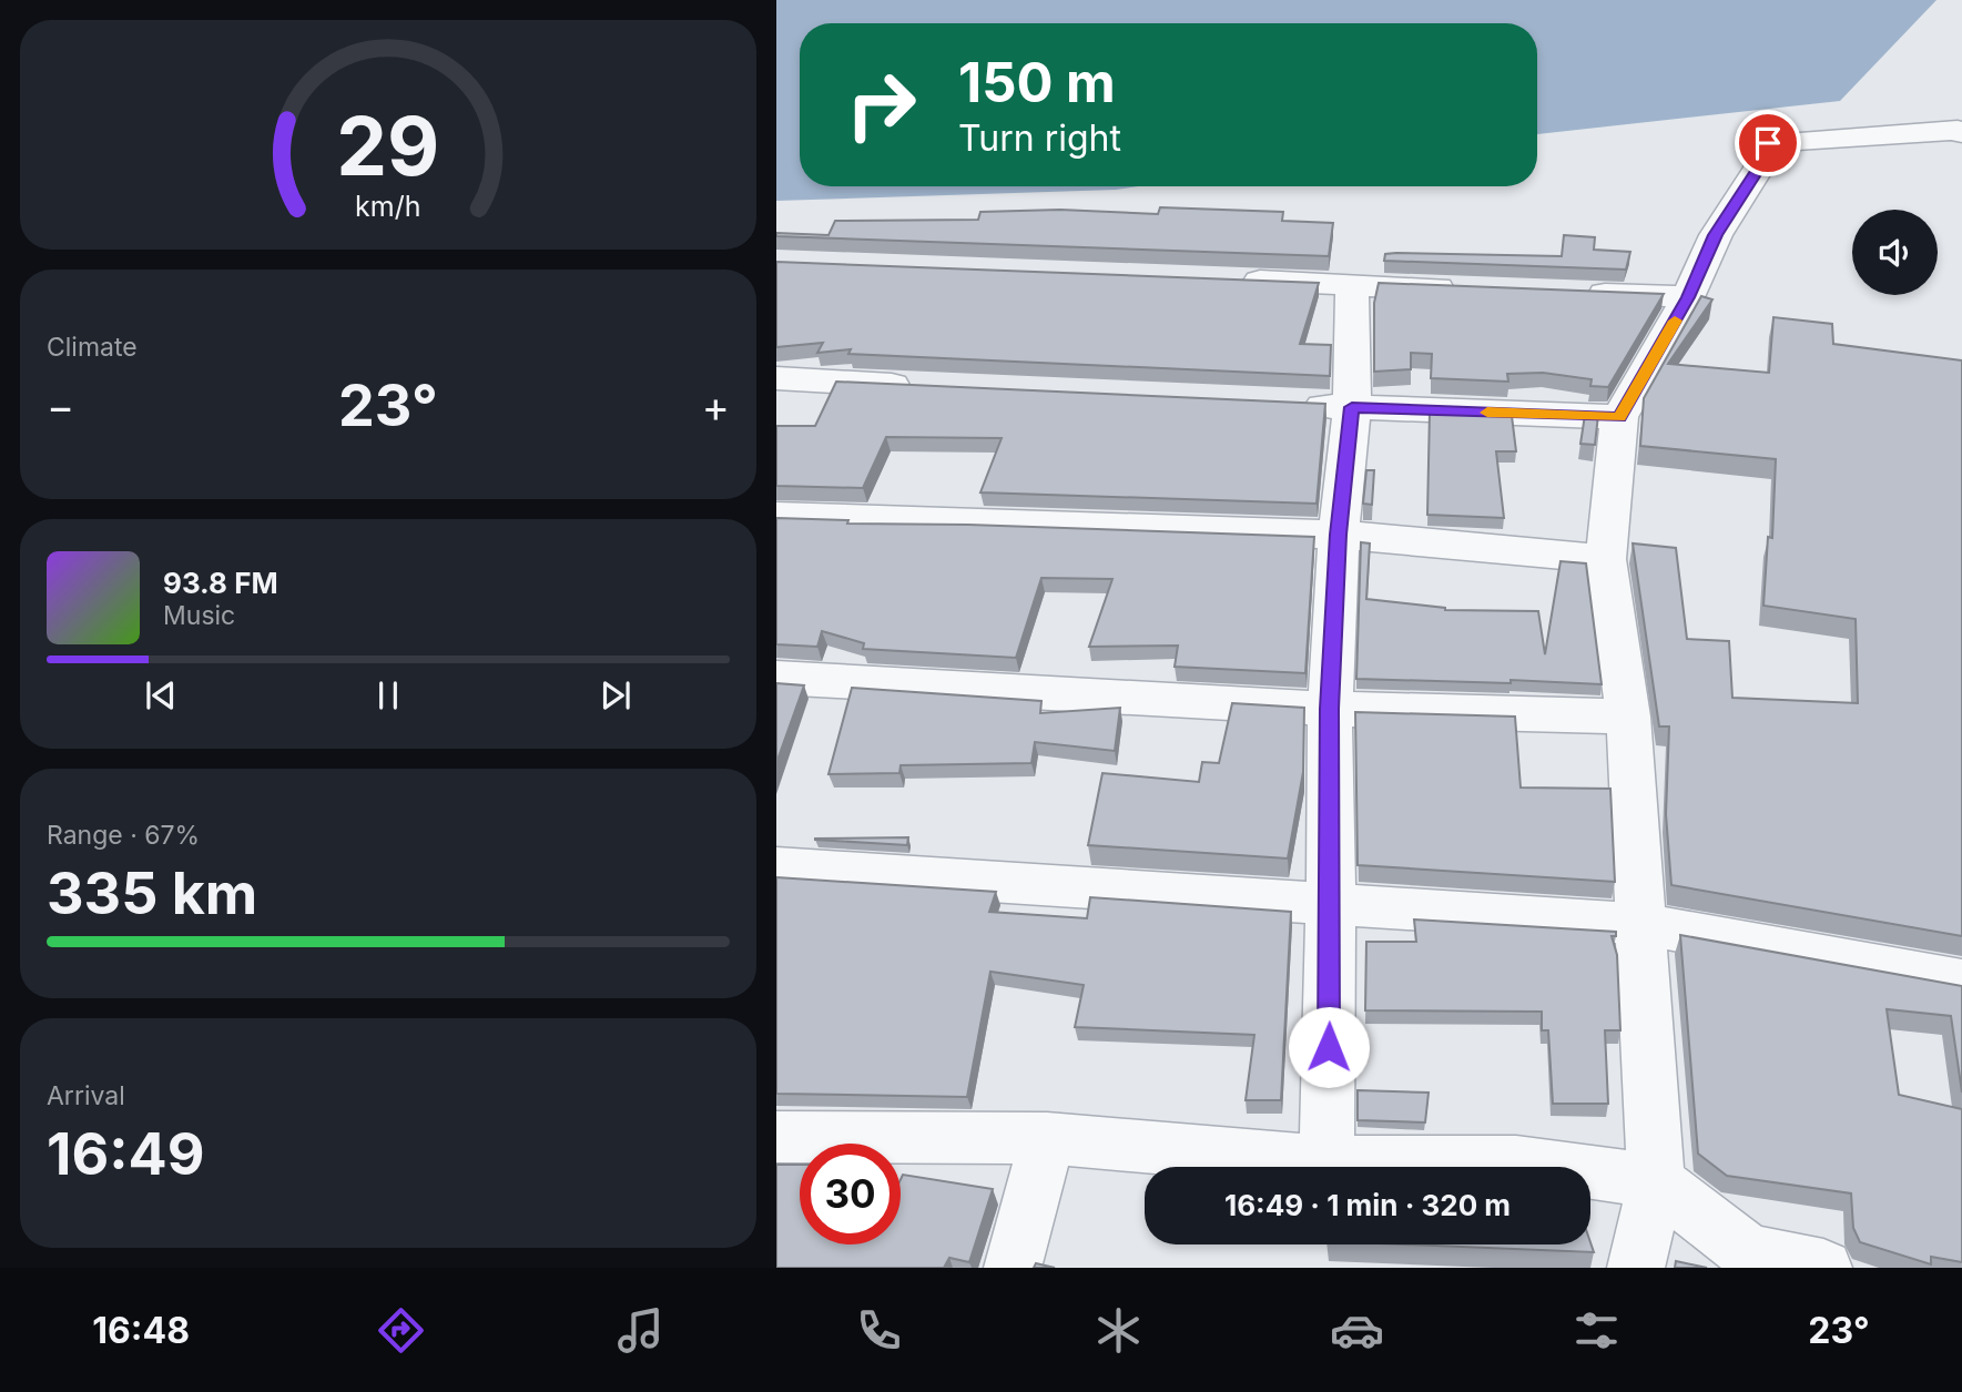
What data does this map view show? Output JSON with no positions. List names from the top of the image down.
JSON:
{
  "page": {
    "turn": ["150 m", "Turn right"],
    "tile": [
      "Climate",
      ["Range · 67%", "335 km"],
      ["Arrival", "16:49"]
    ],
    "heat": ["−", "23°", "+"],
    "song": ["93.8 FM", "Music"],
    "limit": "30",
    "trip": "16:49 · 1 min · 320 m",
    "tabs": ["16:48", "23°"],
    "gauge": ["29", "km/h"]
  }
}
